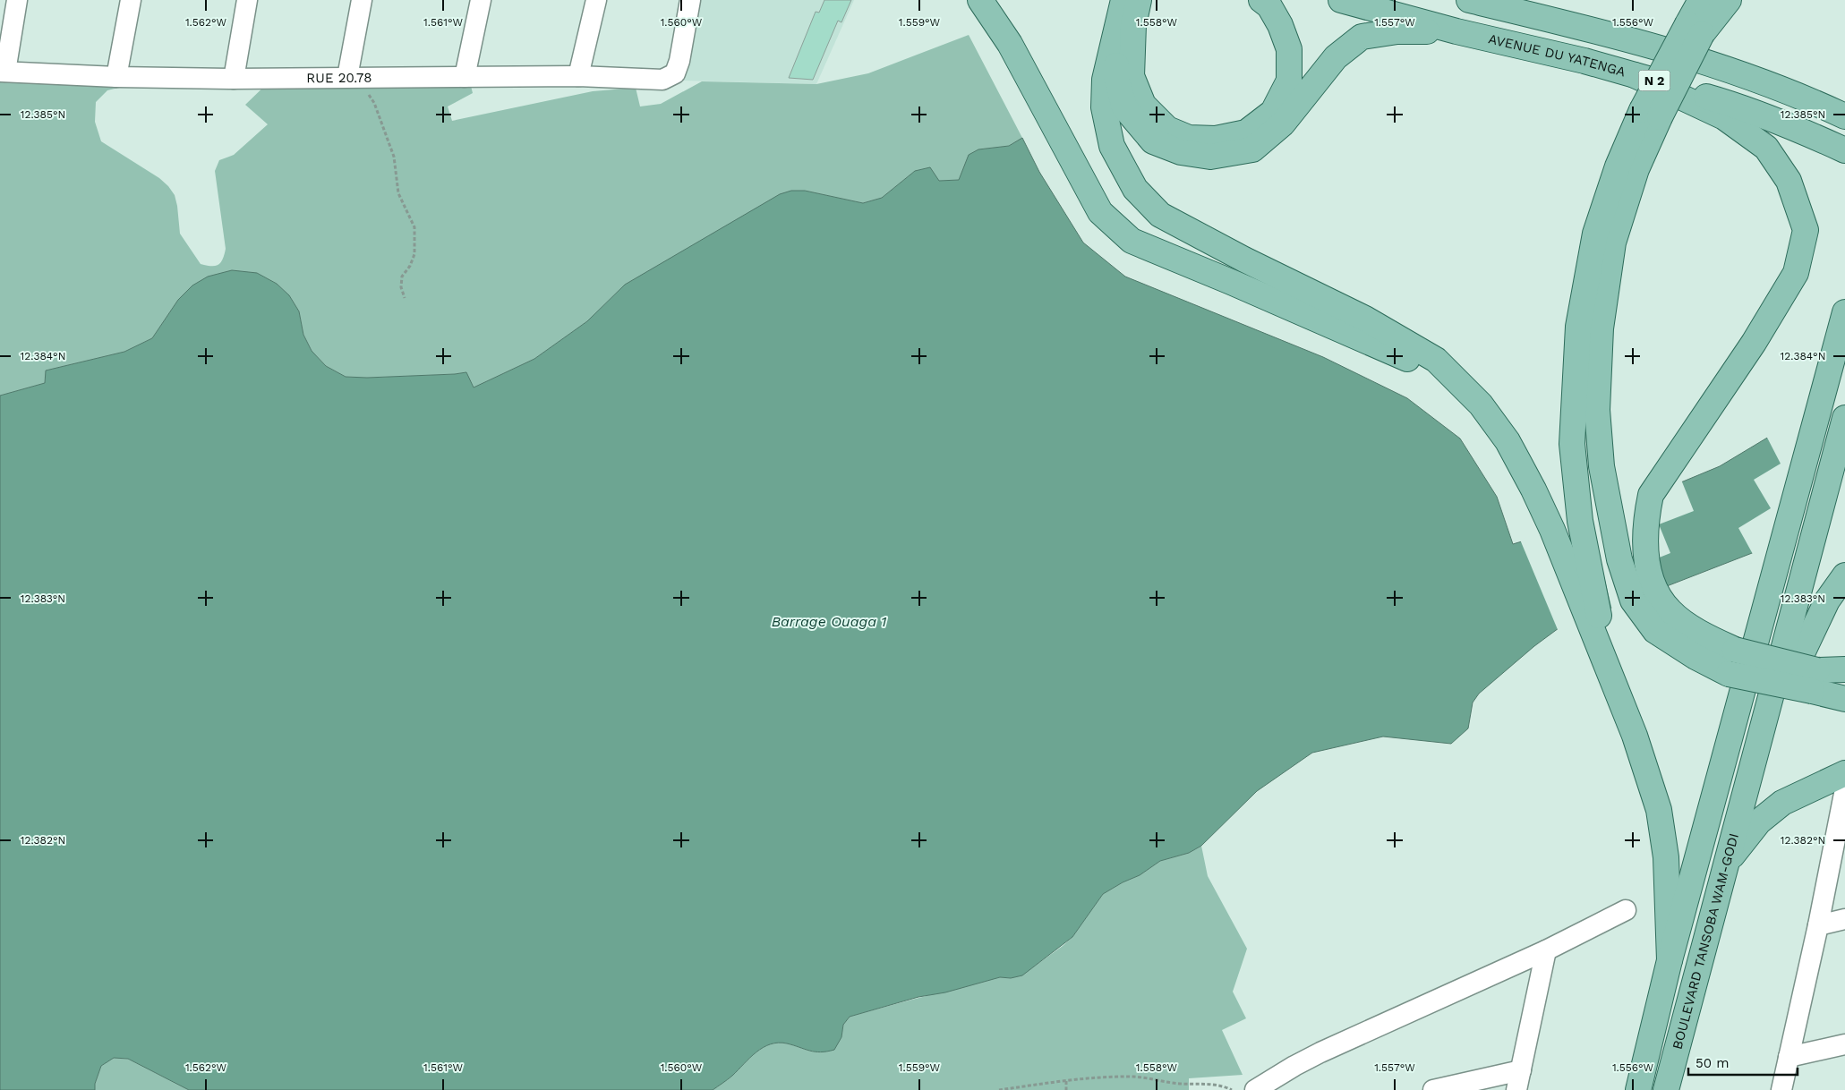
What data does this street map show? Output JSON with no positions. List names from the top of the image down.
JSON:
{
  "streets": {
    "main road": ["AVENUE DU YATENGA", "N 2", "BOULEVARD TANSOBA WAM-GODI"],
    "street": ["RUE 20.78"]
  },
  "water": ["Barrage Ouaga 1"],
  "scale_bar": "50 m",
  "coordinates": [
    "1.562°W",
    "1.561°W",
    "1.560°W",
    "1.559°W",
    "1.558°W",
    "1.557°W",
    "1.556°W",
    "12.385°N",
    "12.384°N",
    "12.383°N",
    "12.382°N"
  ]
}
